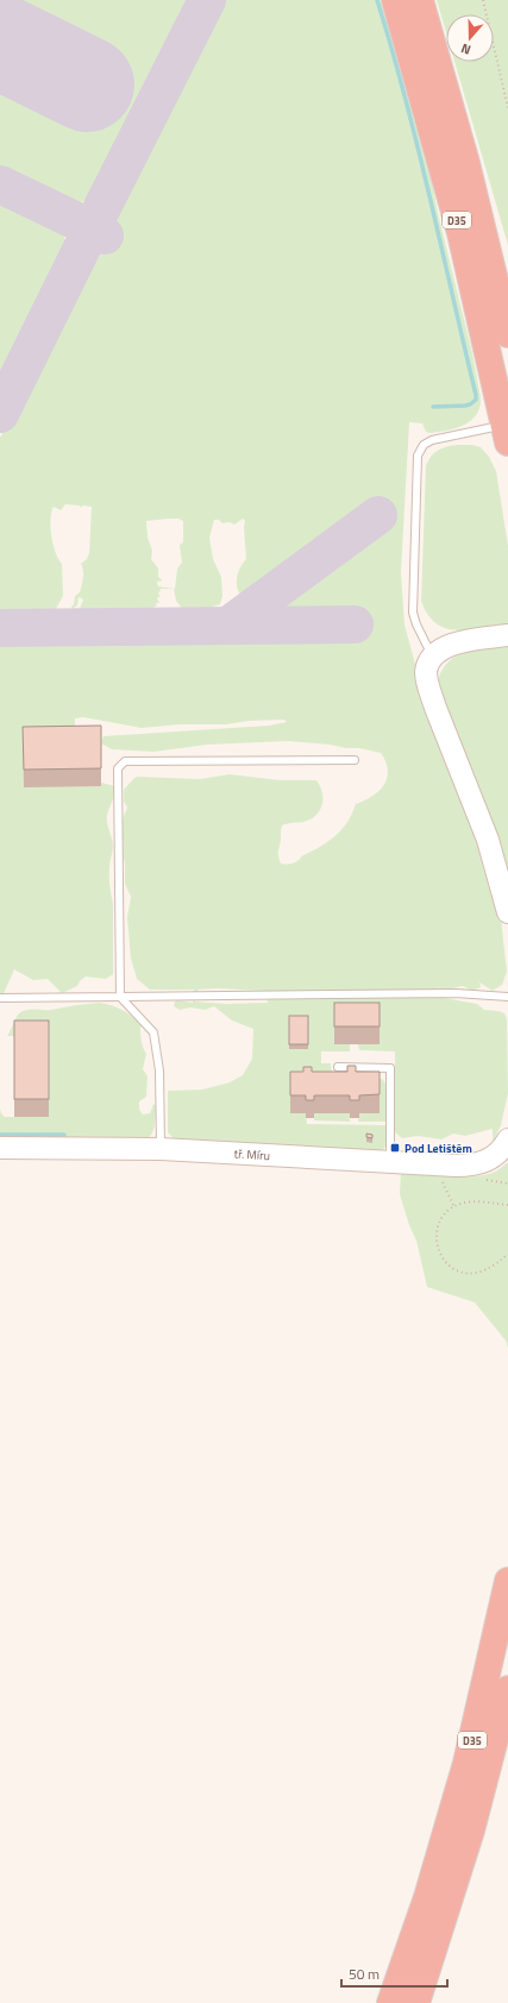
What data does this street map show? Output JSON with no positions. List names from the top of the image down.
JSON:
{
  "streets": {
    "highway": ["D35"],
    "main road": ["tř. Míru"]
  },
  "places": {
    "transit": ["Pod Letištěm"]
  },
  "scale_bar": "50 m",
  "north": "bottom"
}
